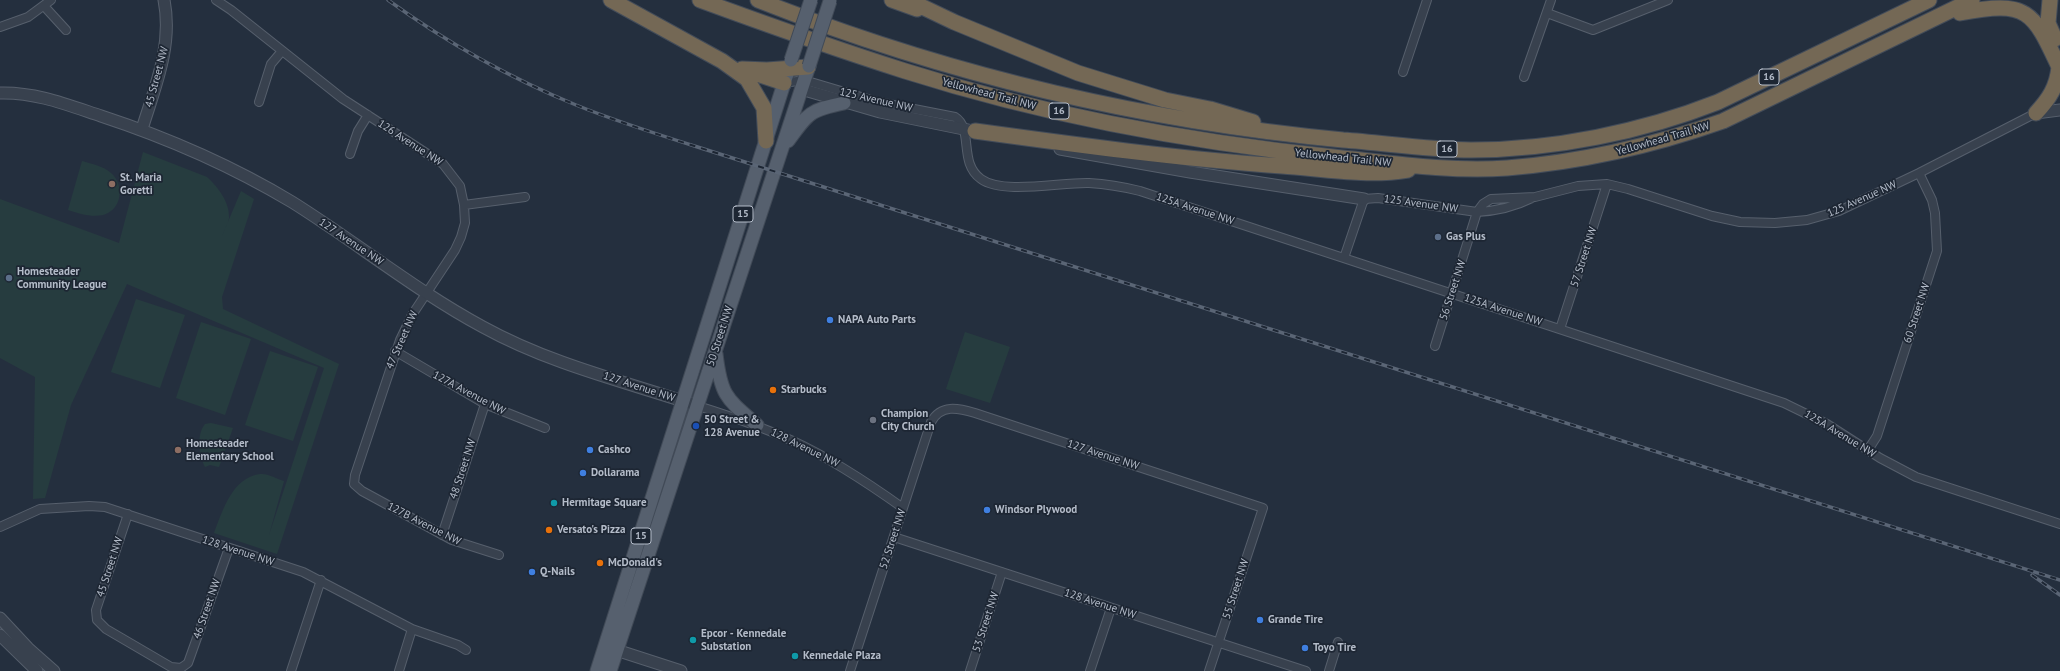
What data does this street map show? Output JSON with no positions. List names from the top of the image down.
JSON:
{
  "streets": {
    "highway": ["16", "Yellowhead Trail NW"],
    "main road": ["15", "50 Street NW"],
    "street": [
      "45 Street NW",
      "125 Avenue NW",
      "126 Avenue NW",
      "125A Avenue NW",
      "127 Avenue NW",
      "57 Street NW",
      "56 Street NW",
      "60 Street NW",
      "47 Street NW",
      "127A Avenue NW",
      "128 Avenue NW",
      "48 Street NW",
      "127B Avenue NW",
      "52 Street NW",
      "55 Street NW",
      "46 Street NW",
      "53 Street NW"
    ]
  },
  "crossings": [
    ["45 Street NW", "127 Avenue NW"],
    ["45 Street NW", "128 Avenue NW"],
    ["45 Street NW", "46 Street NW"],
    ["125 Avenue NW", "125A Avenue NW"],
    ["125 Avenue NW", "57 Street NW"],
    ["125 Avenue NW", "56 Street NW"],
    ["125 Avenue NW", "60 Street NW"],
    ["125 Avenue NW", "50 Street NW"],
    ["126 Avenue NW", "47 Street NW"],
    ["125A Avenue NW", "57 Street NW"],
    ["125A Avenue NW", "56 Street NW"],
    ["125A Avenue NW", "60 Street NW"],
    ["127 Avenue NW", "50 Street NW"],
    ["127 Avenue NW", "47 Street NW"],
    ["127 Avenue NW", "128 Avenue NW"],
    ["127 Avenue NW", "52 Street NW"],
    ["127 Avenue NW", "55 Street NW"],
    ["50 Street NW", "128 Avenue NW"],
    ["47 Street NW", "127A Avenue NW"],
    ["47 Street NW", "127B Avenue NW"],
    ["127A Avenue NW", "48 Street NW"],
    ["128 Avenue NW", "52 Street NW"],
    ["128 Avenue NW", "55 Street NW"],
    ["128 Avenue NW", "46 Street NW"],
    ["128 Avenue NW", "53 Street NW"],
    ["48 Street NW", "127B Avenue NW"]
  ],
  "places": [
    "St. Maria Goretti",
    "Gas Plus",
    "Homesteader Community League",
    "NAPA Auto Parts",
    "Starbucks",
    "Champion City Church",
    "50 Street & 128 Avenue",
    "Homesteader Elementary School",
    "Cashco",
    "Dollarama",
    "Hermitage Square",
    "Windsor Plywood",
    "Versato's Pizza",
    "McDonald's",
    "Q-Nails",
    "Grande Tire",
    "Epcor - Kennedale Substation",
    "Toyo Tire",
    "Kennedale Plaza"
  ]
}
